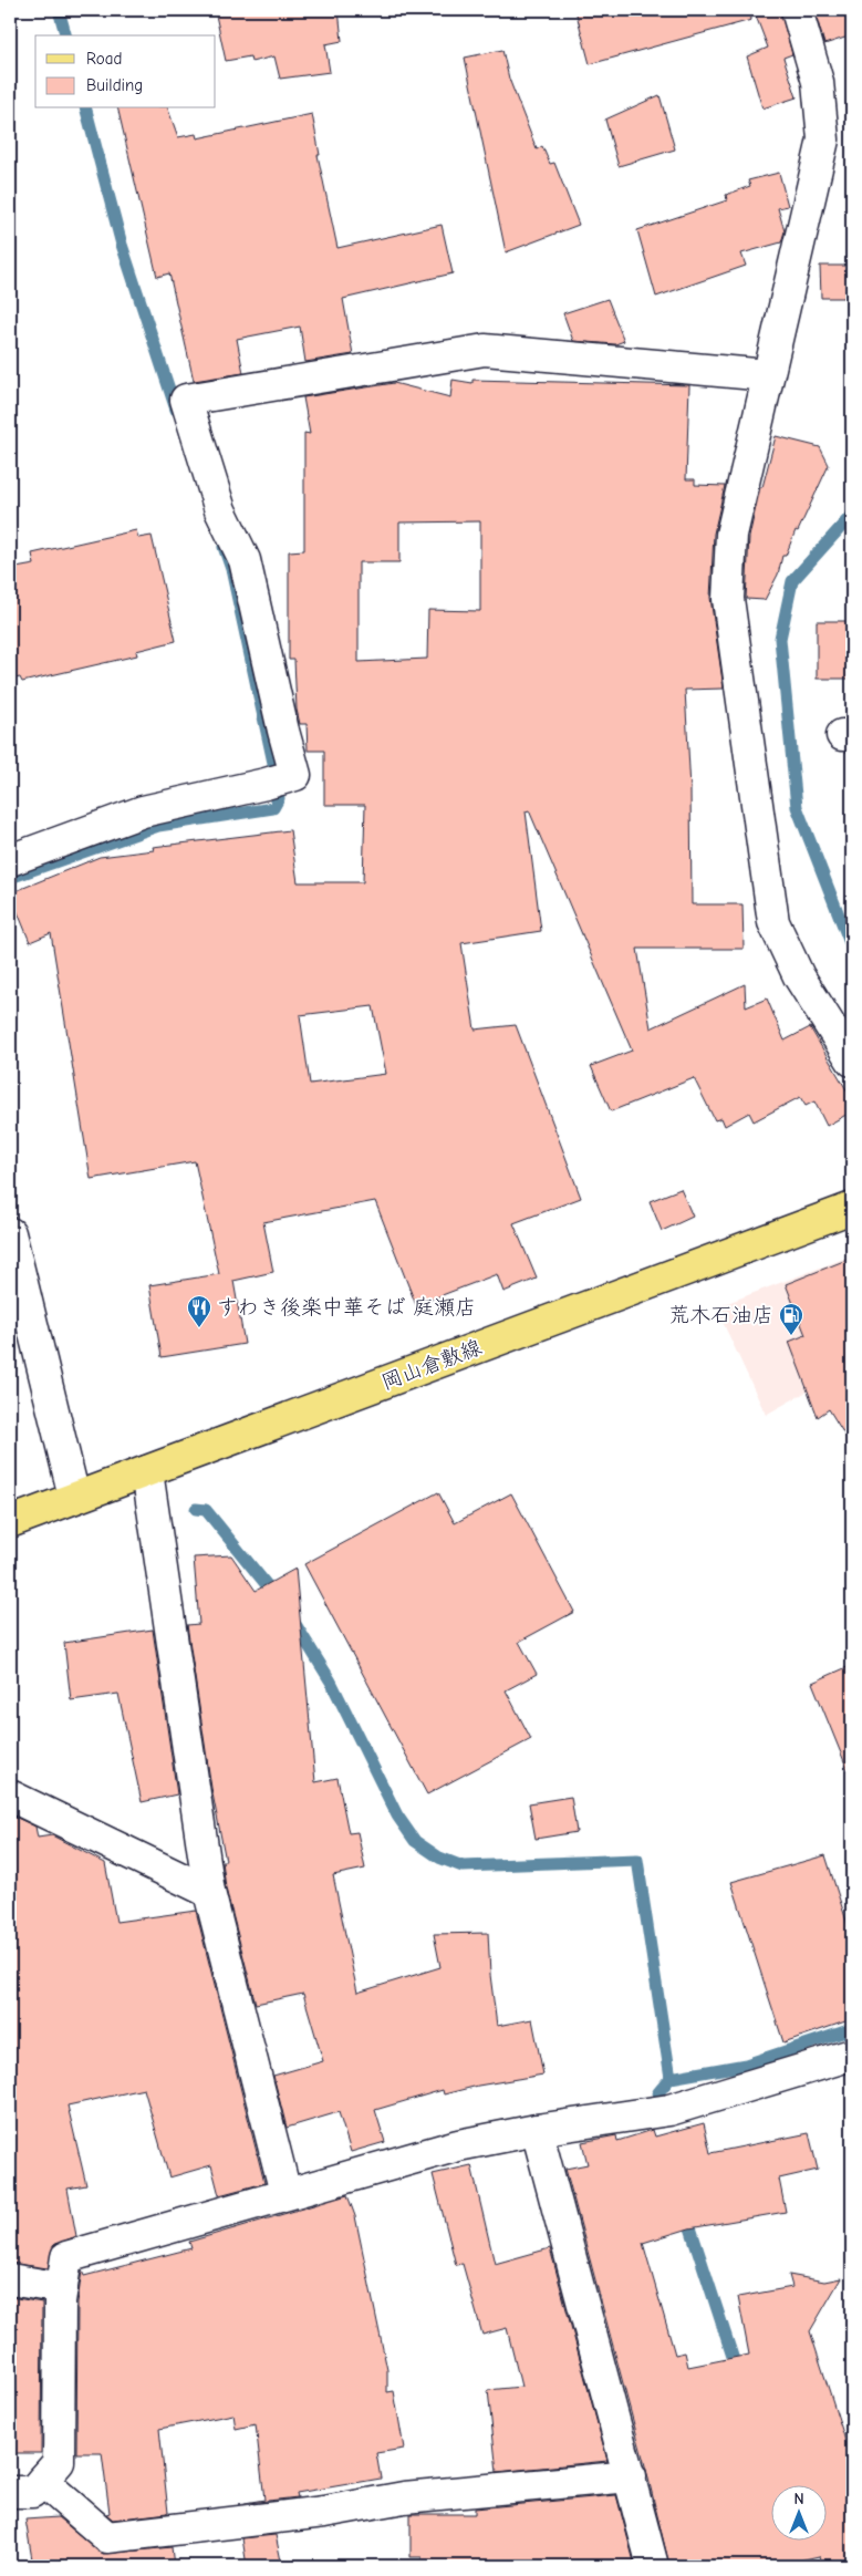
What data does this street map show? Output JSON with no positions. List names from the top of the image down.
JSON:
{
  "streets": {
    "main road": ["岡山倉敷線"]
  },
  "places": {
    "restaurant": ["すわき後楽中華そば 庭瀬店"],
    "fuel station": ["荒木石油店"]
  },
  "legend": ["Road", "Building"],
  "north": "top"
}
